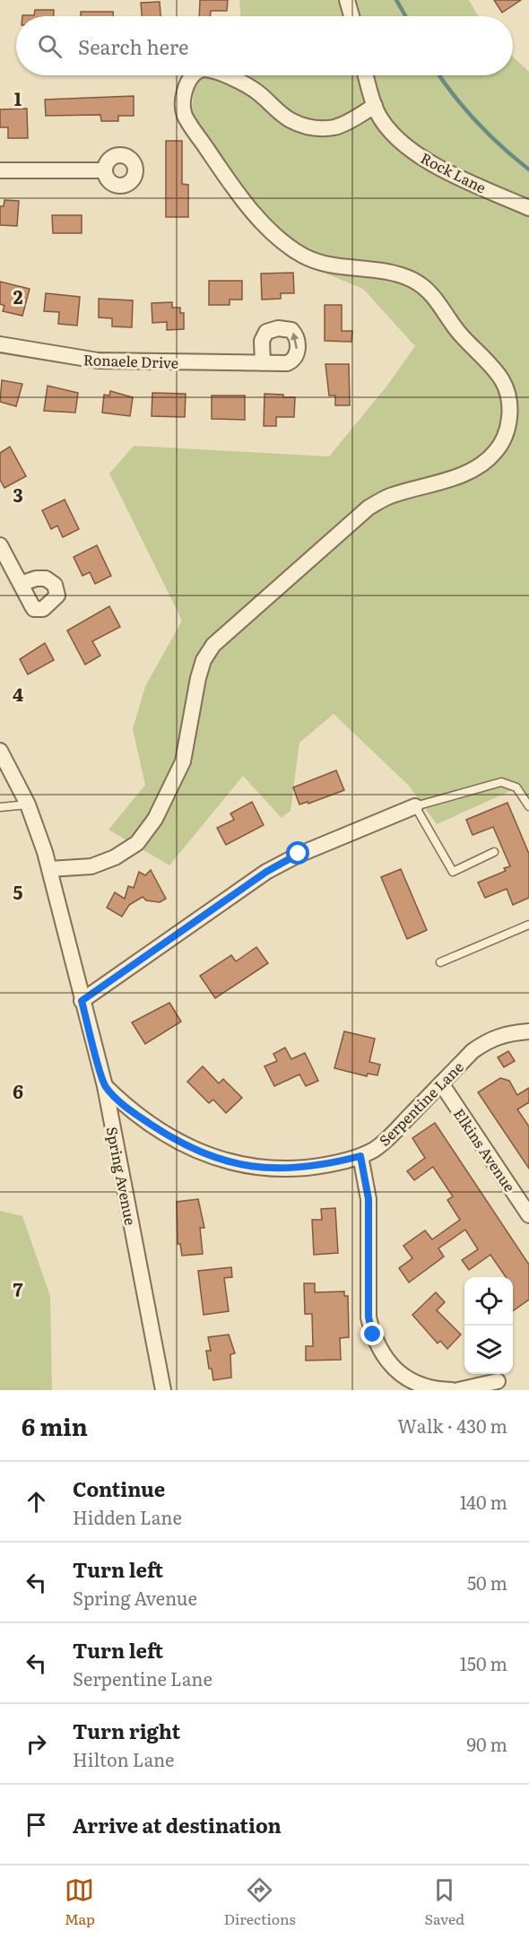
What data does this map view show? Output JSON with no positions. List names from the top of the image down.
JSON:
{
  "streets": {
    "street": [
      "Rock Lane",
      "Ronaele Drive",
      "Serpentine Lane",
      "Elkins Avenue",
      "Spring Avenue"
    ]
  },
  "crossings": [
    ["Serpentine Lane", "Elkins Avenue"],
    ["Serpentine Lane", "Spring Avenue"]
  ],
  "page": {
    "search": "Search here",
    "heading": ["6 min", "Walk · 430 m"],
    "list": [
      ["Continue", "Hidden Lane", "140 m"],
      ["Turn left", "Spring Avenue", "50 m"],
      ["Turn left", "Serpentine Lane", "150 m"],
      ["Turn right", "Hilton Lane", "90 m"],
      "Arrive at destination"
    ],
    "nav": ["Map", "Directions", "Saved"]
  },
  "grid": {
    "rows": [
      "1",
      "2",
      "3",
      "4",
      "5",
      "6",
      "7"
    ]
  }
}
